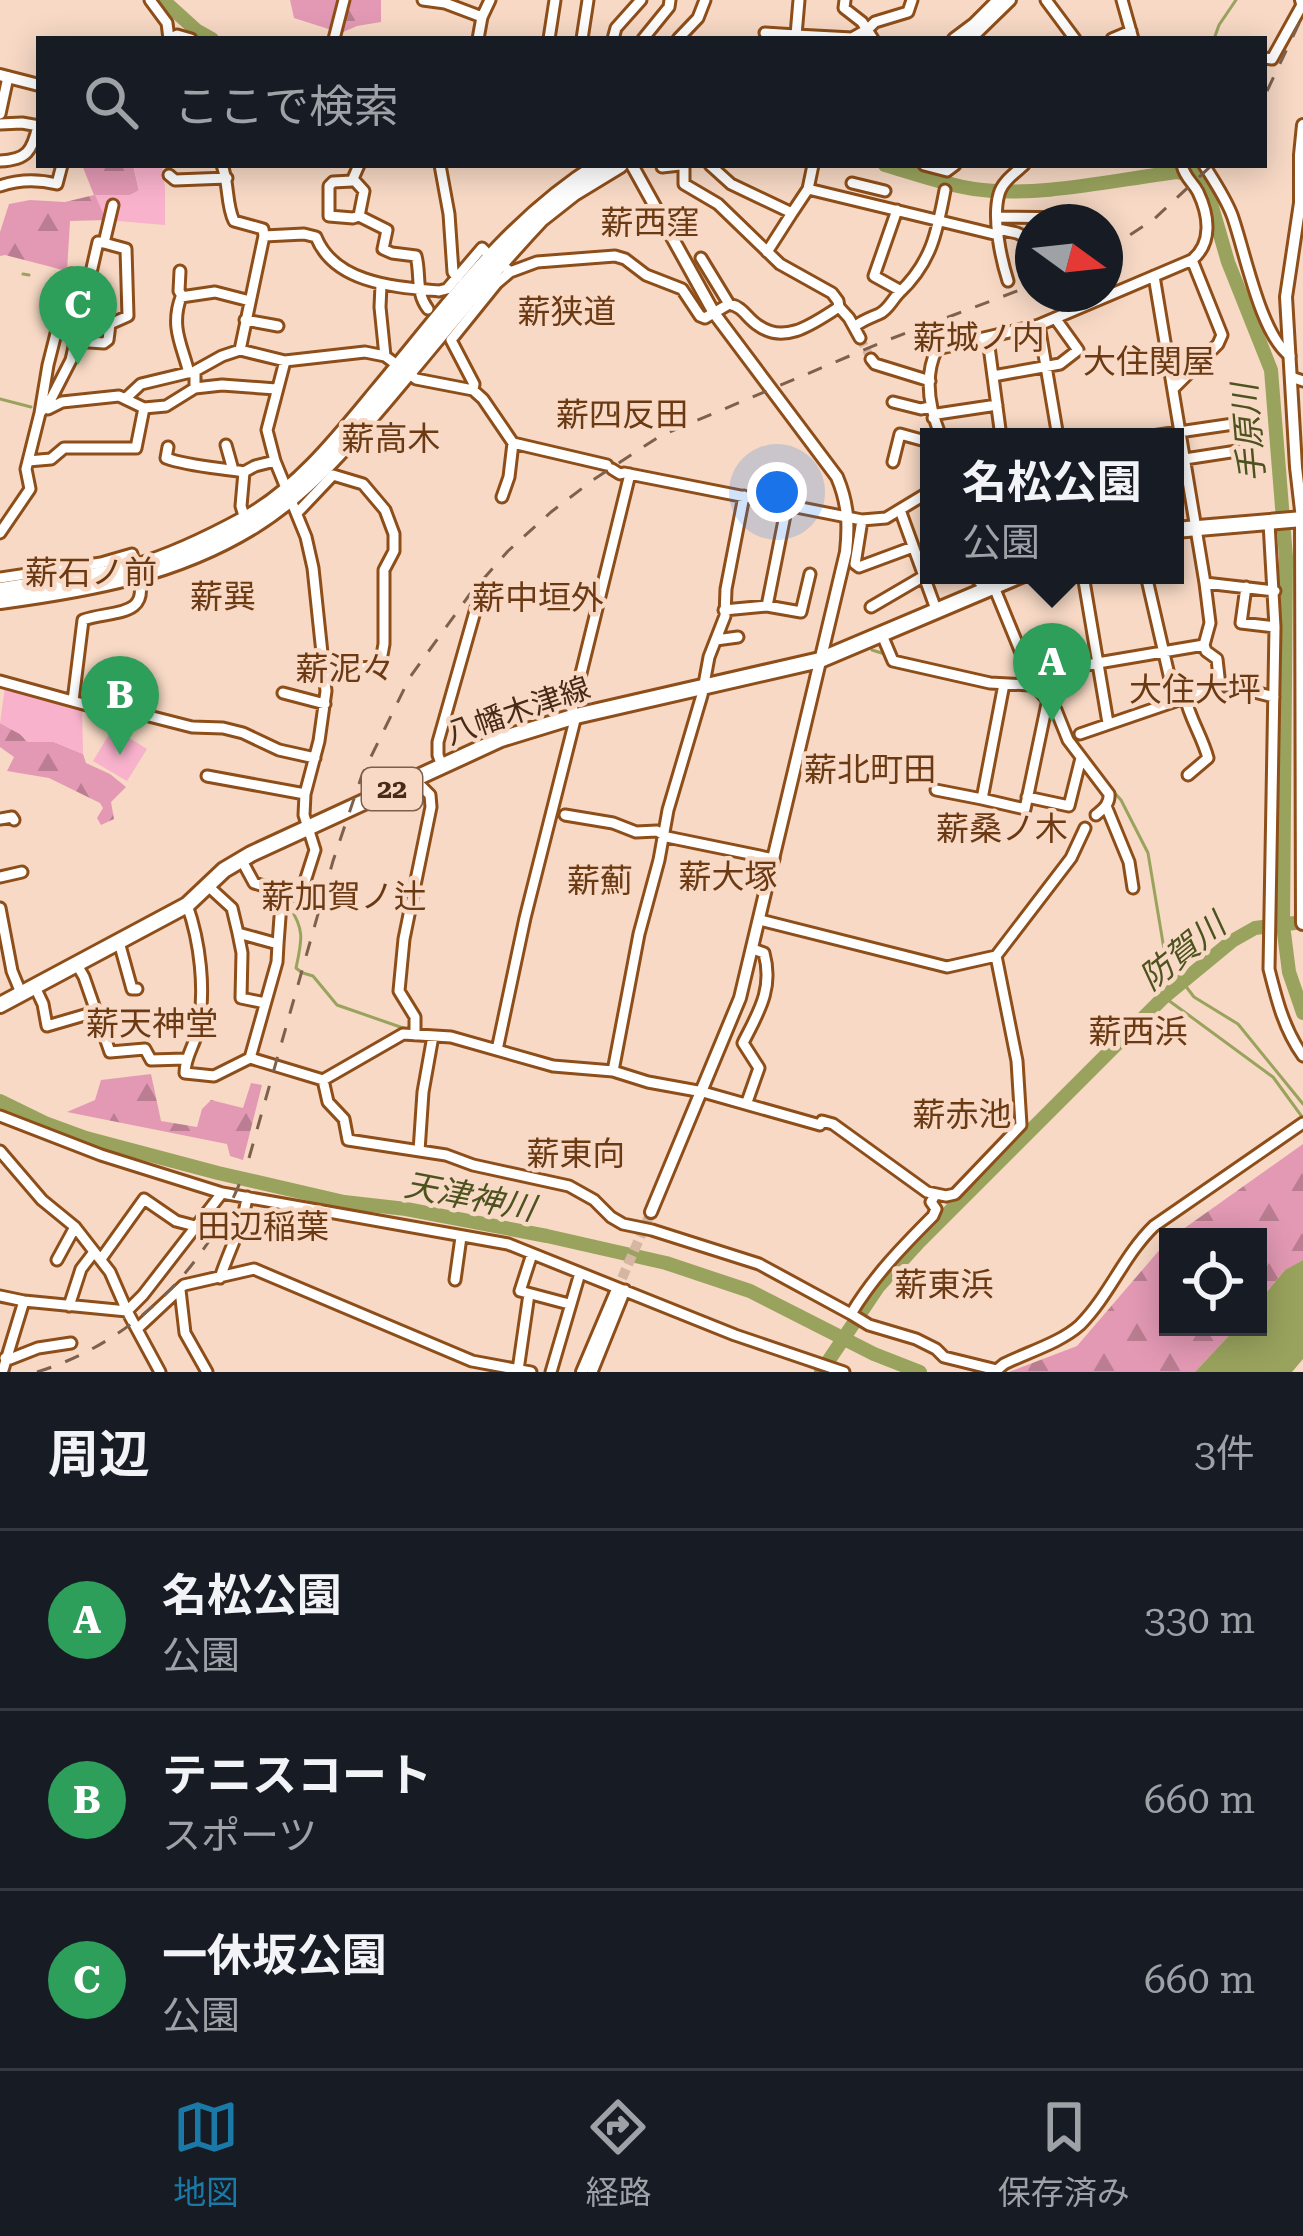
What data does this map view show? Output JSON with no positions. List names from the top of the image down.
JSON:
{
  "streets": {
    "main road": ["八幡木津線", "22"]
  },
  "districts": [
    "薪西窪",
    "薪狭道",
    "薪城ノ内",
    "大住関屋",
    "薪四反田",
    "薪高木",
    "薪石ノ前",
    "薪巽",
    "薪中垣外",
    "薪泥々",
    "大住大坪",
    "薪北町田",
    "薪桑ノ木",
    "薪大塚",
    "薪薊",
    "薪加賀ノ辻",
    "薪天神堂",
    "薪西浜",
    "薪赤池",
    "薪東向",
    "田辺稲葉",
    "薪東浜"
  ],
  "water": ["手原川", "防賀川", "天津神川"],
  "north": "right",
  "page": {
    "search": "ここで検索",
    "pins": ["C", "A", "B"],
    "popup": ["名松公園", "公園"],
    "heading": ["周辺", "3件"],
    "list": [
      {
        "mark": "A",
        "name": "名松公園",
        "note": "公園",
        "value": "330 m"
      },
      {
        "mark": "B",
        "name": "テニスコート",
        "note": "スポーツ",
        "value": "660 m"
      },
      {
        "mark": "C",
        "name": "一休坂公園",
        "note": "公園",
        "value": "660 m"
      }
    ],
    "nav": ["地図", "経路", "保存済み"]
  }
}
